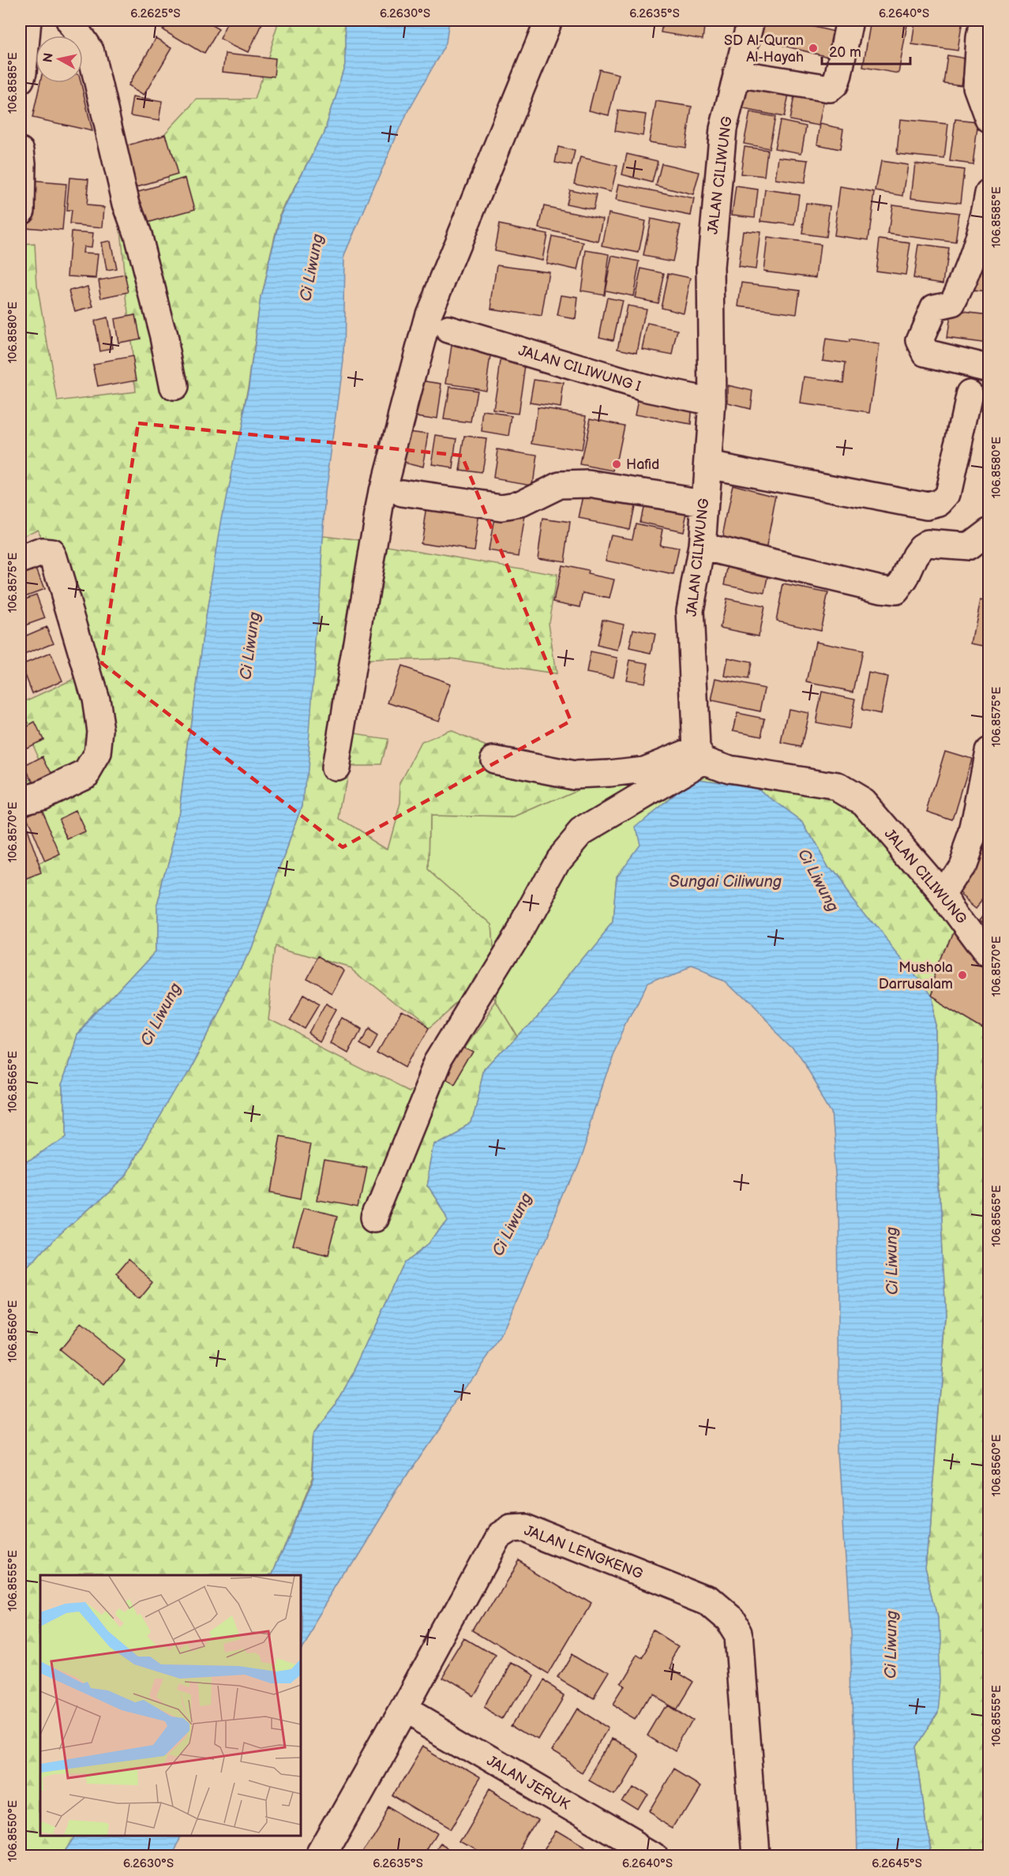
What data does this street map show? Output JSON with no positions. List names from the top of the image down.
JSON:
{
  "streets": {
    "street": [
      "JALAN CILIWUNG",
      "JALAN CILIWUNG I",
      "JALAN LENGKENG",
      "JALAN JERUK"
    ]
  },
  "crossings": [
    ["JALAN CILIWUNG", "JALAN CILIWUNG I"],
    ["JALAN LENGKENG", "JALAN JERUK"]
  ],
  "water": ["Ci Liwung", "Sungai Ciliwung"],
  "places": ["SD Al-Quran Al-Hayah", "Hafid", "Mushola Darrusalam"],
  "scale_bar": "20 m",
  "north": "left",
  "coordinates": [
    "6.2625°S",
    "6.2630°S",
    "6.2635°S",
    "6.2640°S",
    "106.8585°E",
    "106.8580°E",
    "106.8575°E",
    "106.8570°E",
    "106.8565°E",
    "106.8560°E",
    "106.8555°E",
    "106.8550°E",
    "6.2645°S"
  ]
}
